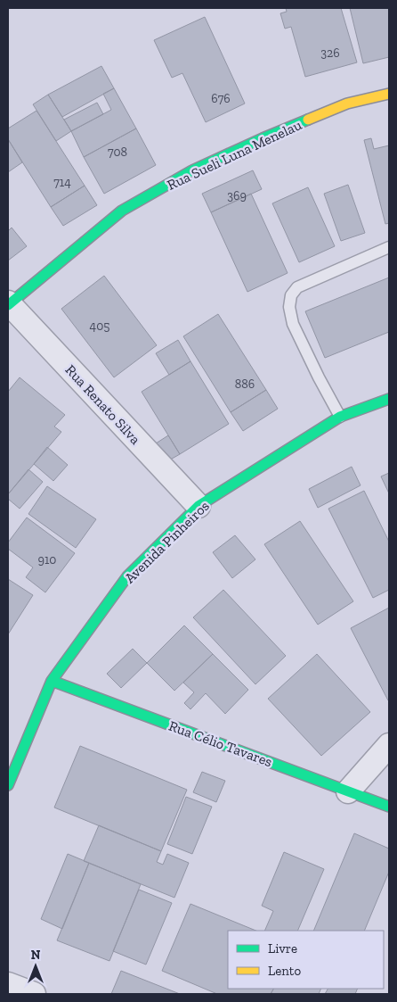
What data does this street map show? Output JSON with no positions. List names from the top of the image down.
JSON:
{
  "streets": {
    "street": [
      "Rua Sueli Luna Menelau",
      "Rua Renato Silva",
      "Avenida Pinheiros",
      "Rua Célio Tavares"
    ]
  },
  "crossings": [
    ["Rua Sueli Luna Menelau", "Rua Renato Silva"],
    ["Rua Renato Silva", "Avenida Pinheiros"],
    ["Avenida Pinheiros", "Rua Célio Tavares"]
  ],
  "house_numbers": [
    "326",
    "676",
    "708",
    "714",
    "369",
    "405",
    "886",
    "910"
  ],
  "legend": ["Livre", "Lento"],
  "north": "top"
}
